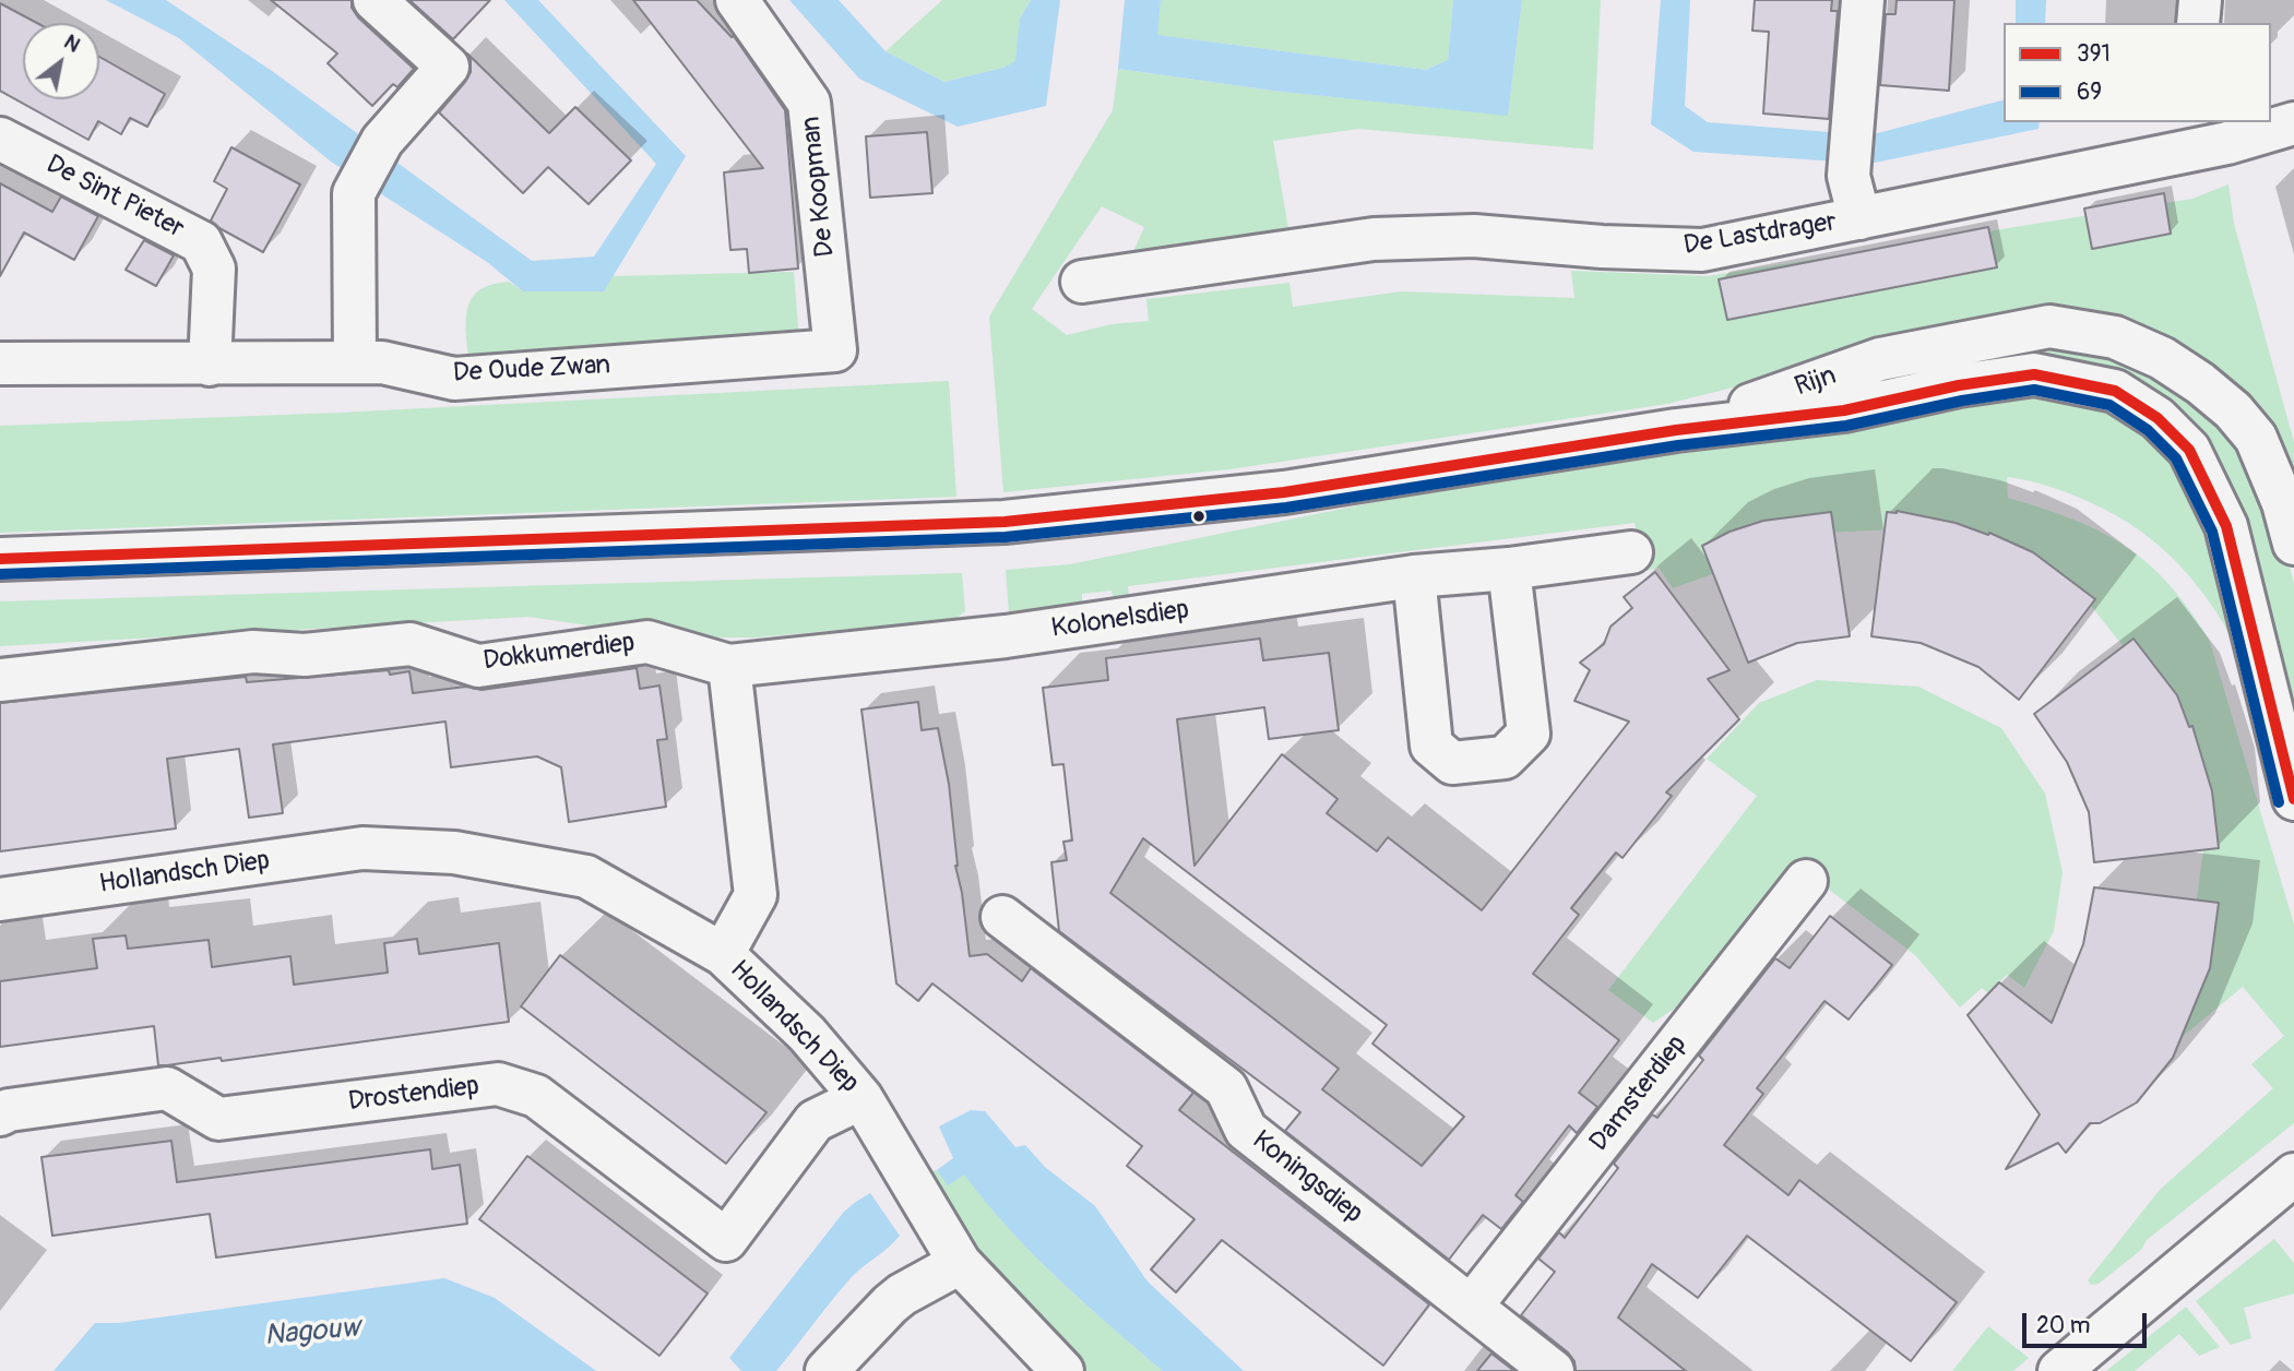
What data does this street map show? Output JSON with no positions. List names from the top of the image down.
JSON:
{
  "streets": {
    "street": [
      "De Koopman",
      "De Sint Pieter",
      "De Lastdrager",
      "De Oude Zwan",
      "Rijn",
      "Kolonelsdiep",
      "Dokkumerdiep",
      "Hollandsch Diep",
      "Damsterdiep",
      "Drostendiep",
      "Koningsdiep"
    ]
  },
  "crossings": [
    ["De Koopman", "De Oude Zwan"],
    ["De Sint Pieter", "De Oude Zwan"],
    ["Kolonelsdiep", "Dokkumerdiep"],
    ["Hollandsch Diep", "Drostendiep"],
    ["Damsterdiep", "Koningsdiep"]
  ],
  "water": ["Nagouw"],
  "lines": ["transit line 391", "transit line 69"],
  "legend": ["391", "69"],
  "scale_bar": "20 m",
  "north": "top right"
}
